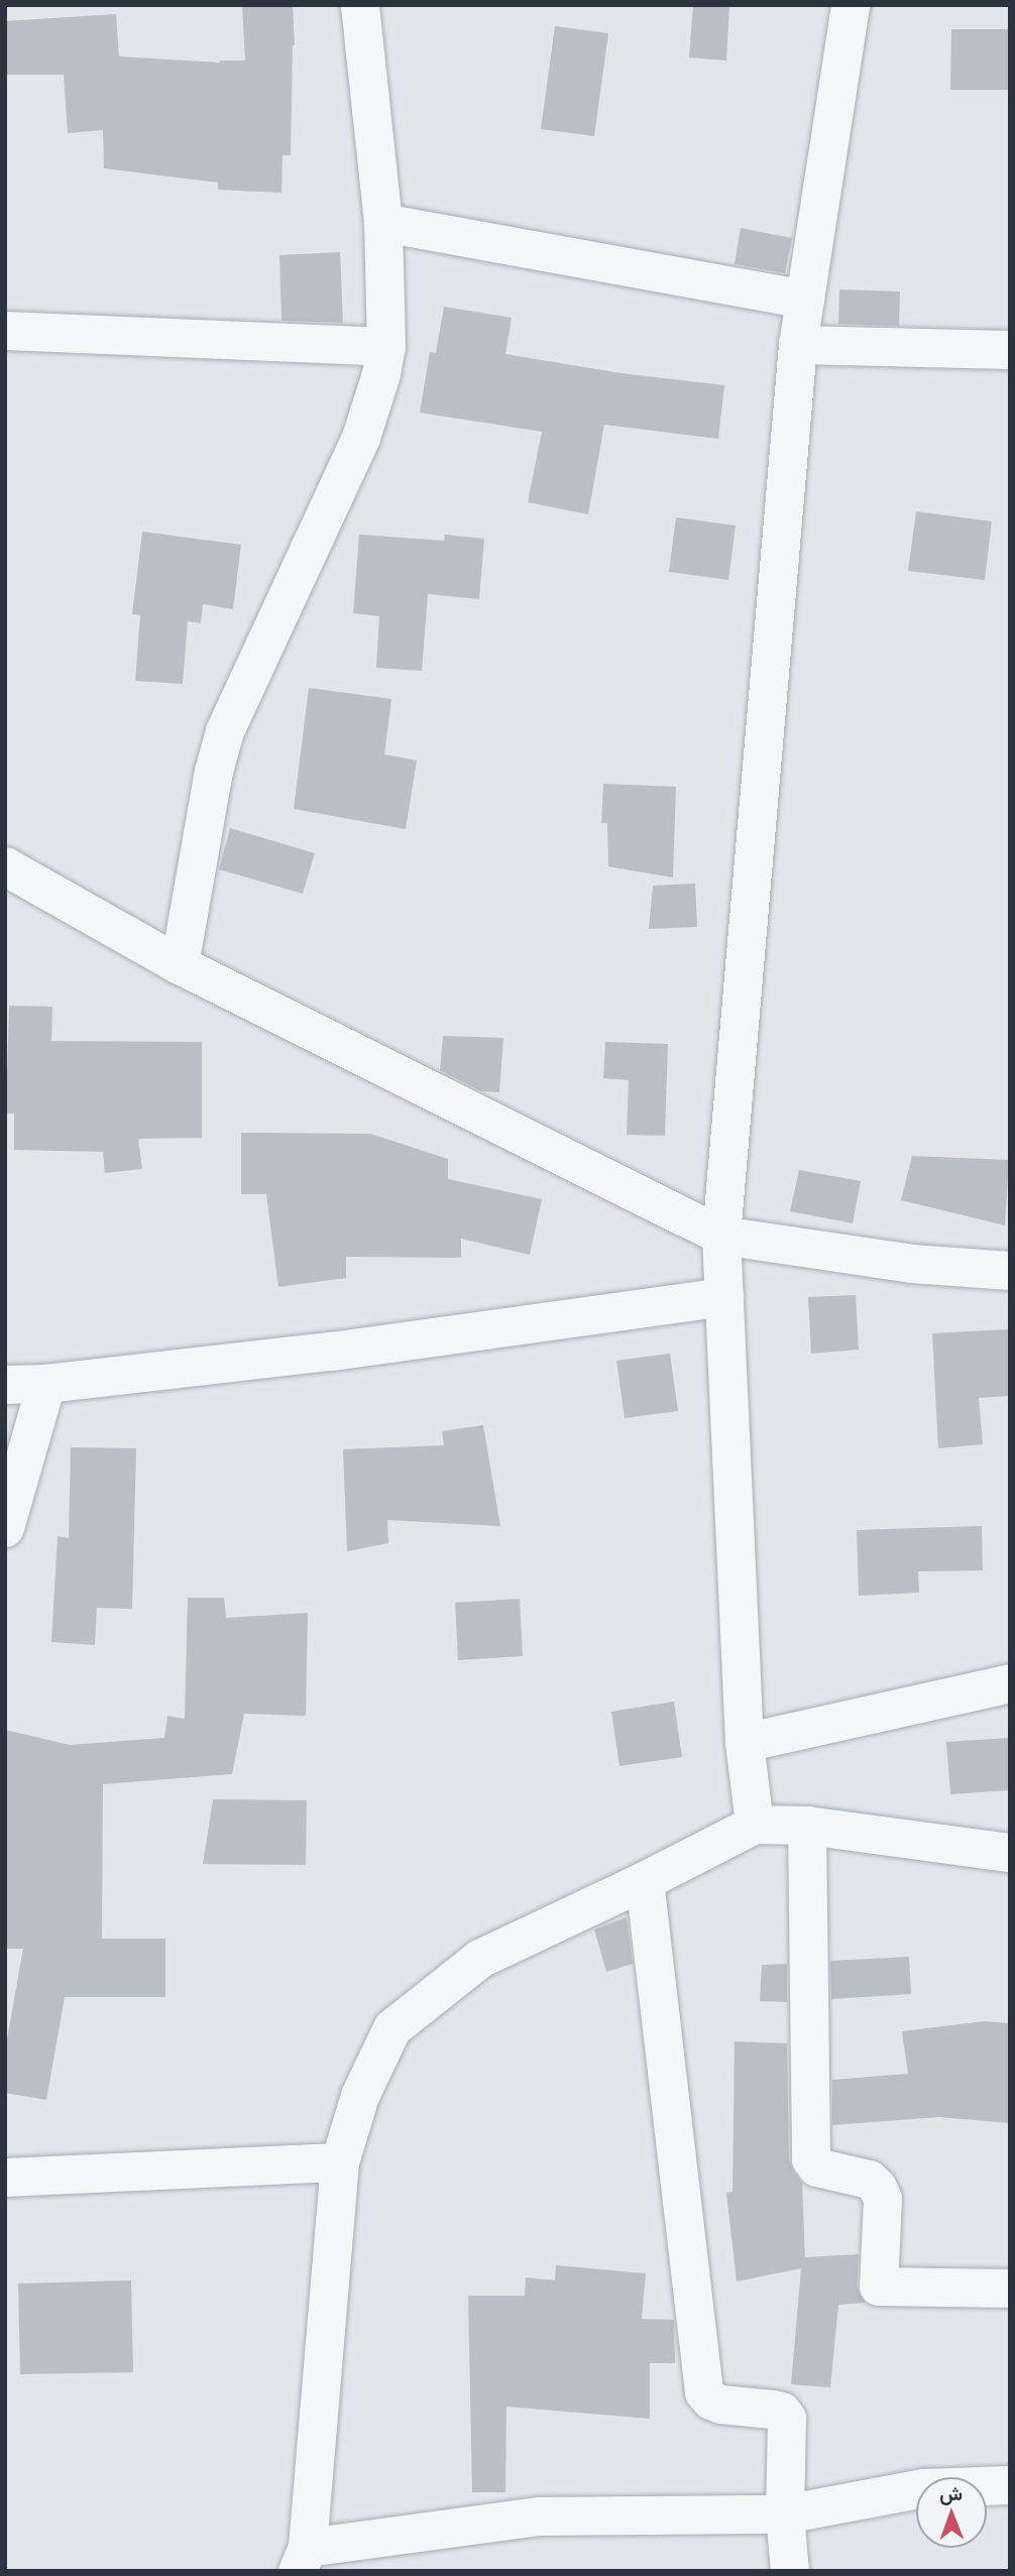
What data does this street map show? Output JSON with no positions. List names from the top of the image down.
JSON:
{
  "north": "top"
}
